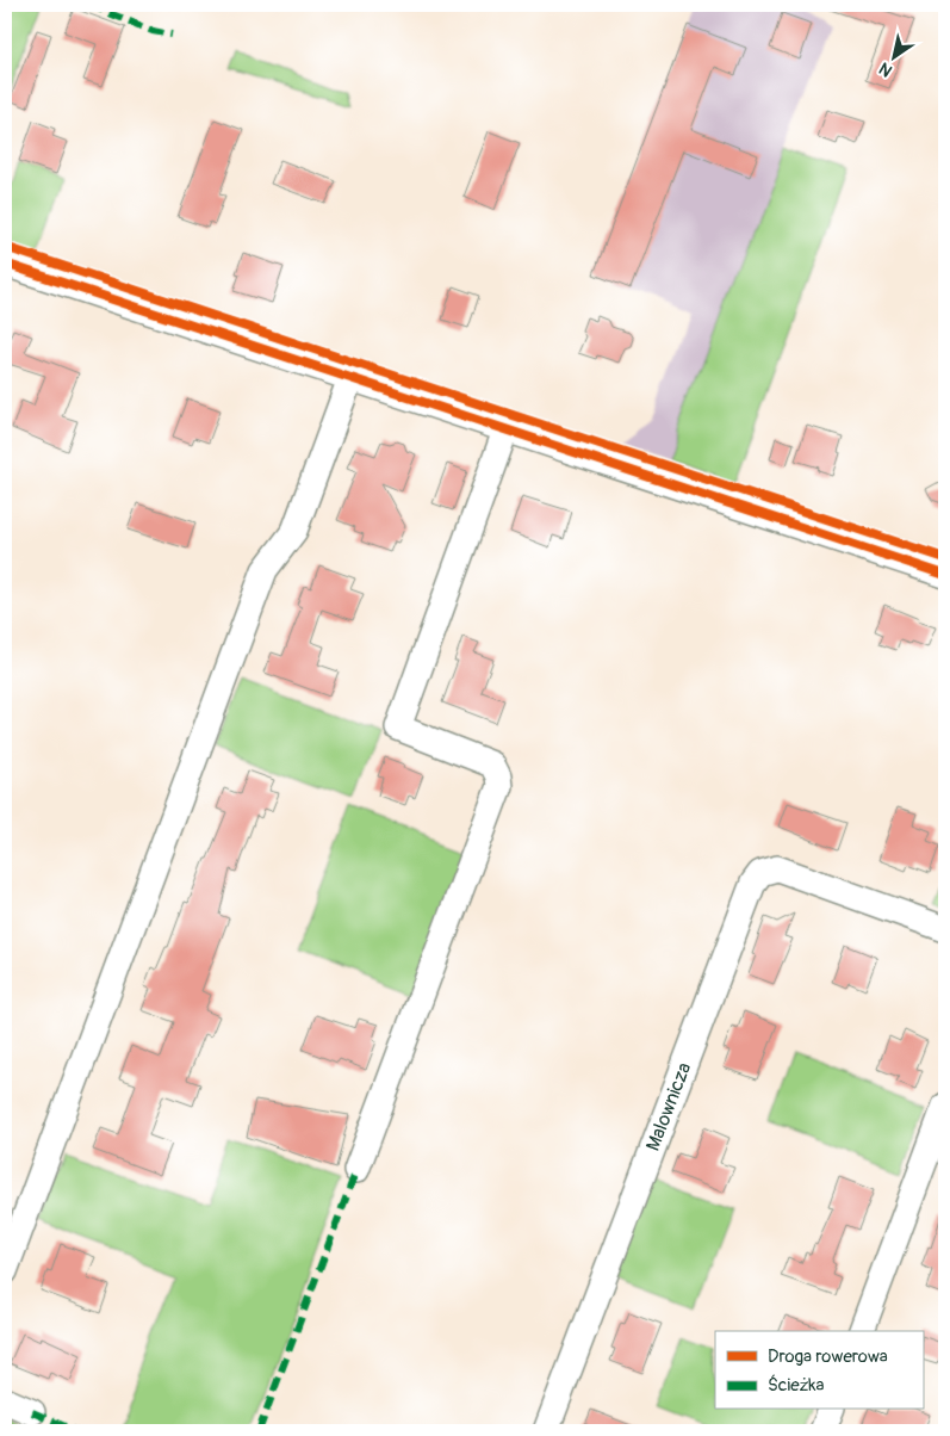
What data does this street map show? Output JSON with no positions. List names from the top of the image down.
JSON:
{
  "streets": {
    "street": ["Malownicza"]
  },
  "legend": ["Droga rowerowa", "Ścieżka"],
  "north": "bottom left"
}
